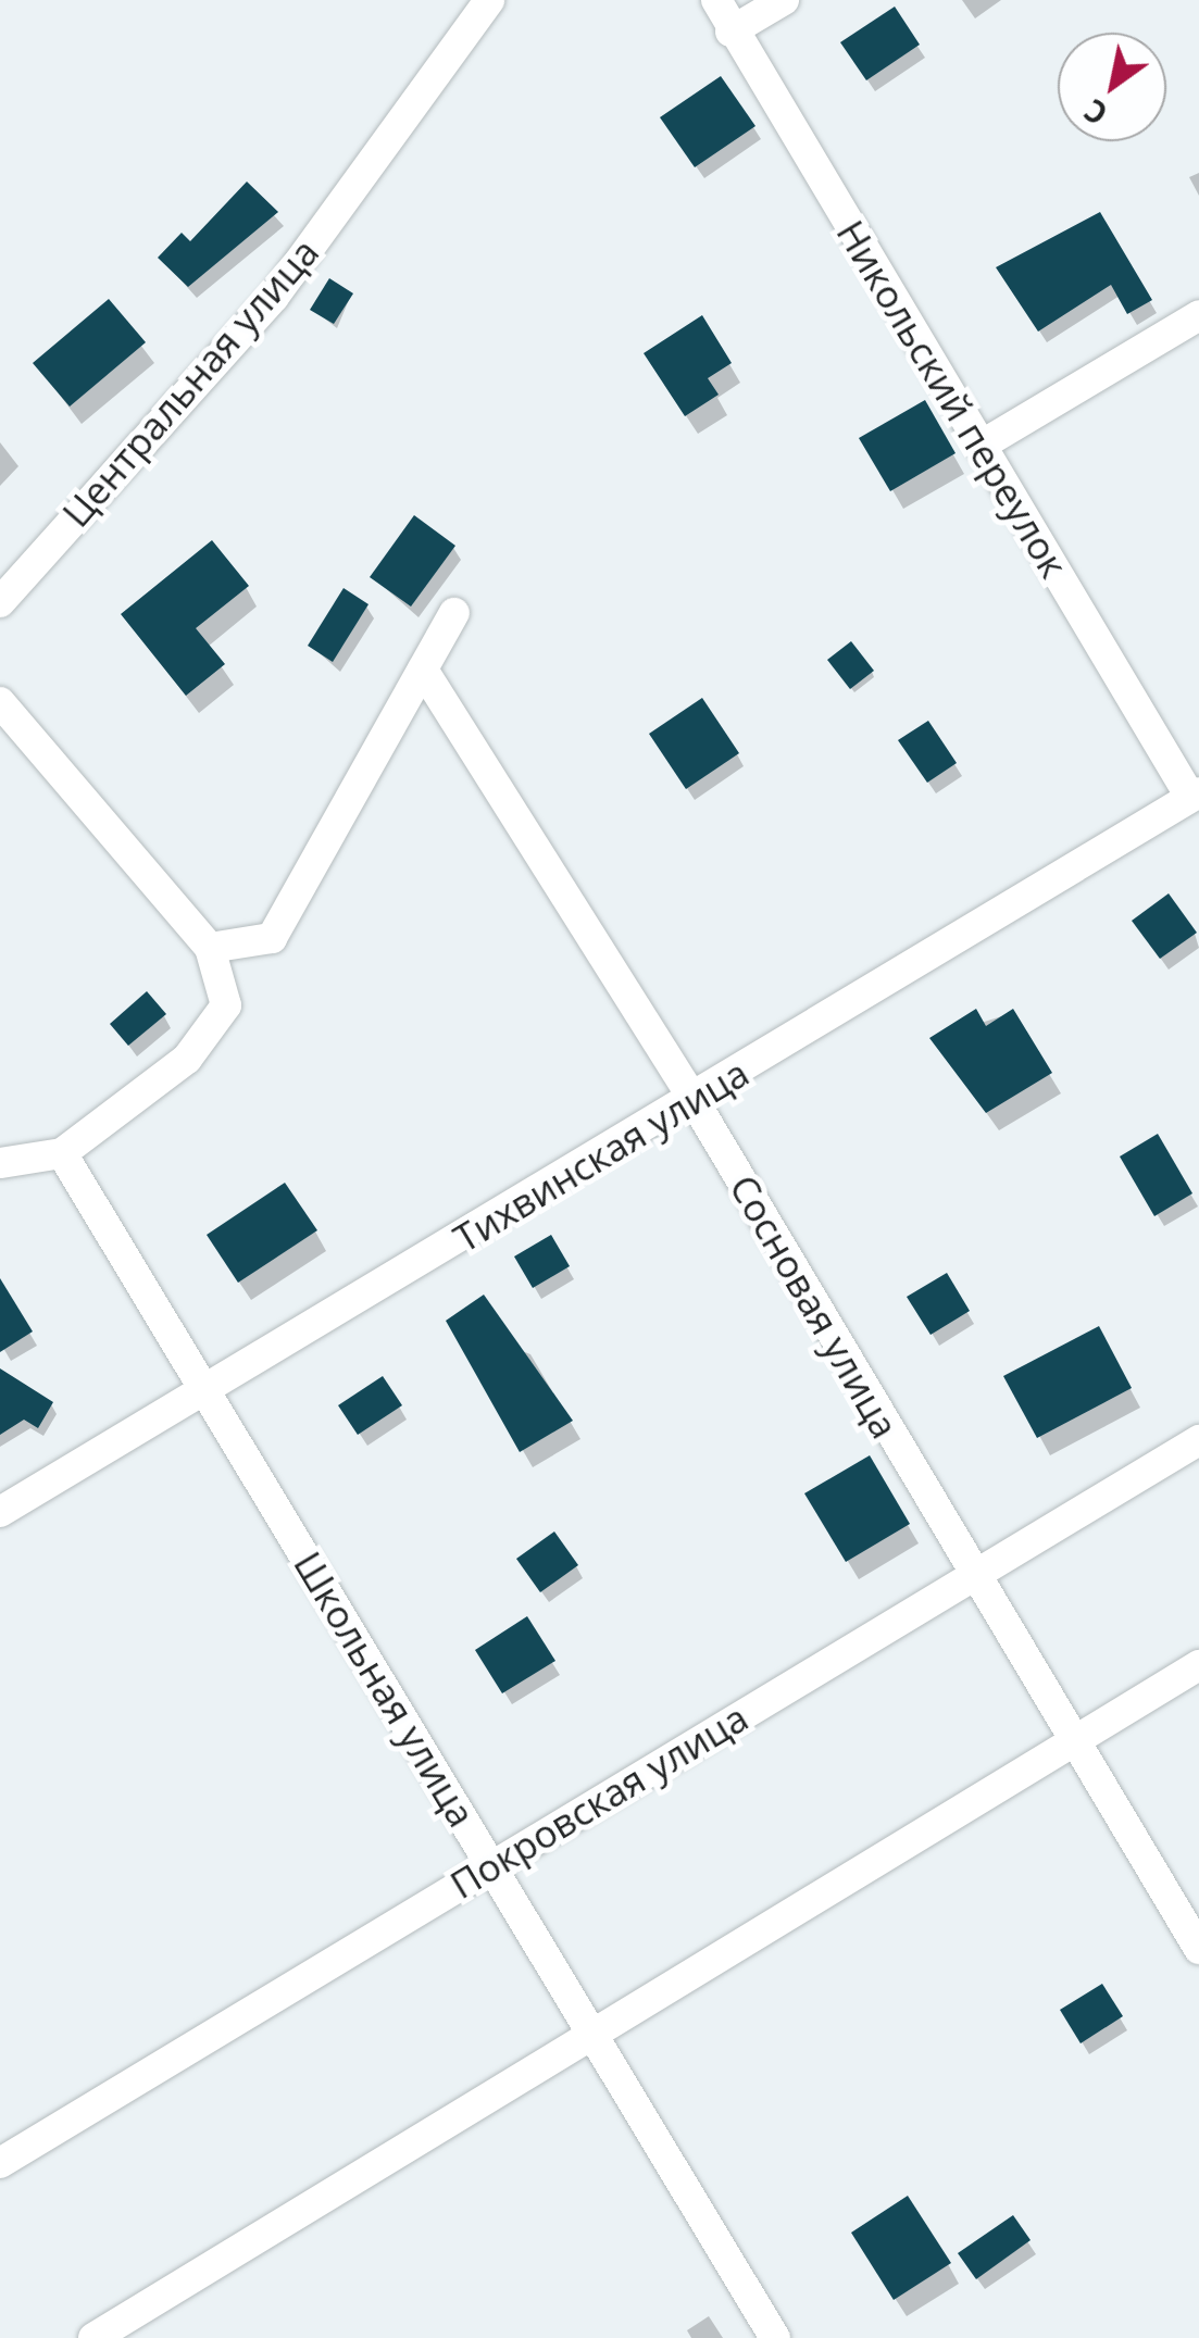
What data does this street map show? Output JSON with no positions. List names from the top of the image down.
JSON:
{
  "streets": {
    "street": [
      "Центральная улица",
      "Никольский переулок",
      "Тихвинская улица",
      "Сосновая улица",
      "Школьная улица",
      "Покровская улица"
    ]
  },
  "crossings": [
    ["Никольский переулок", "Тихвинская улица"],
    ["Тихвинская улица", "Сосновая улица"],
    ["Тихвинская улица", "Школьная улица"],
    ["Сосновая улица", "Покровская улица"],
    ["Школьная улица", "Покровская улица"]
  ],
  "north": "bottom left"
}
